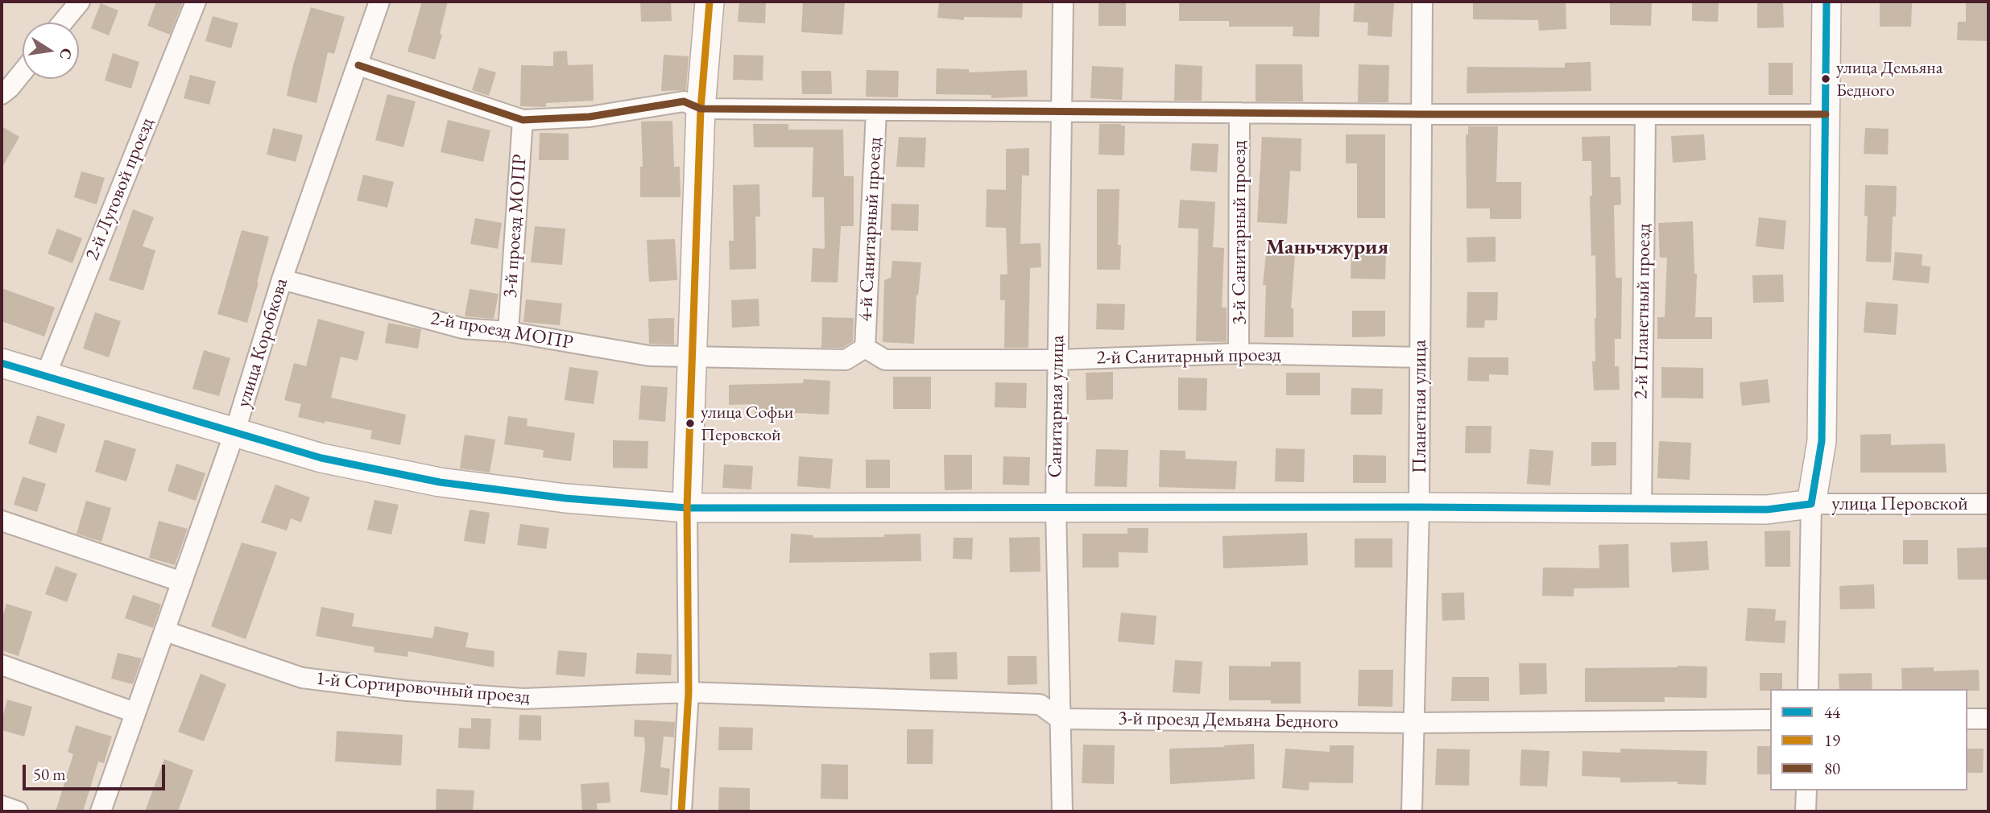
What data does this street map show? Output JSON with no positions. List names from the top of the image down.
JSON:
{
  "streets": {
    "street": [
      "2-й Луговой проезд",
      "3-й проезд МОПР",
      "4-й Санитарный проезд",
      "3-й Санитарный проезд",
      "2-й Планетный проезд",
      "2-й проезд МОПР",
      "улица Коробкова",
      "2-й Санитарный проезд",
      "Санитарная улица",
      "Планетная улица",
      "улица Перовской",
      "1-й Сортировочный проезд",
      "3-й проезд Демьяна Бедного"
    ]
  },
  "crossings": [
    ["3-й проезд МОПР", "2-й проезд МОПР"],
    ["4-й Санитарный проезд", "2-й Санитарный проезд"],
    ["3-й Санитарный проезд", "2-й Санитарный проезд"],
    ["2-й проезд МОПР", "улица Коробкова"],
    ["улица Коробкова", "1-й Сортировочный проезд"],
    ["2-й Санитарный проезд", "Санитарная улица"],
    ["2-й Санитарный проезд", "Планетная улица"],
    ["Санитарная улица", "3-й проезд Демьяна Бедного"],
    ["Планетная улица", "3-й проезд Демьяна Бедного"],
    ["1-й Сортировочный проезд", "3-й проезд Демьяна Бедного"]
  ],
  "districts": ["Маньчжурия"],
  "places": ["улица Демьяна Бедного", "улица Софьи Перовской"],
  "lines": ["transit line 44", "transit line 19", "transit line 80"],
  "legend": ["44", "19", "80"],
  "scale_bar": "50 m",
  "north": "right"
}
